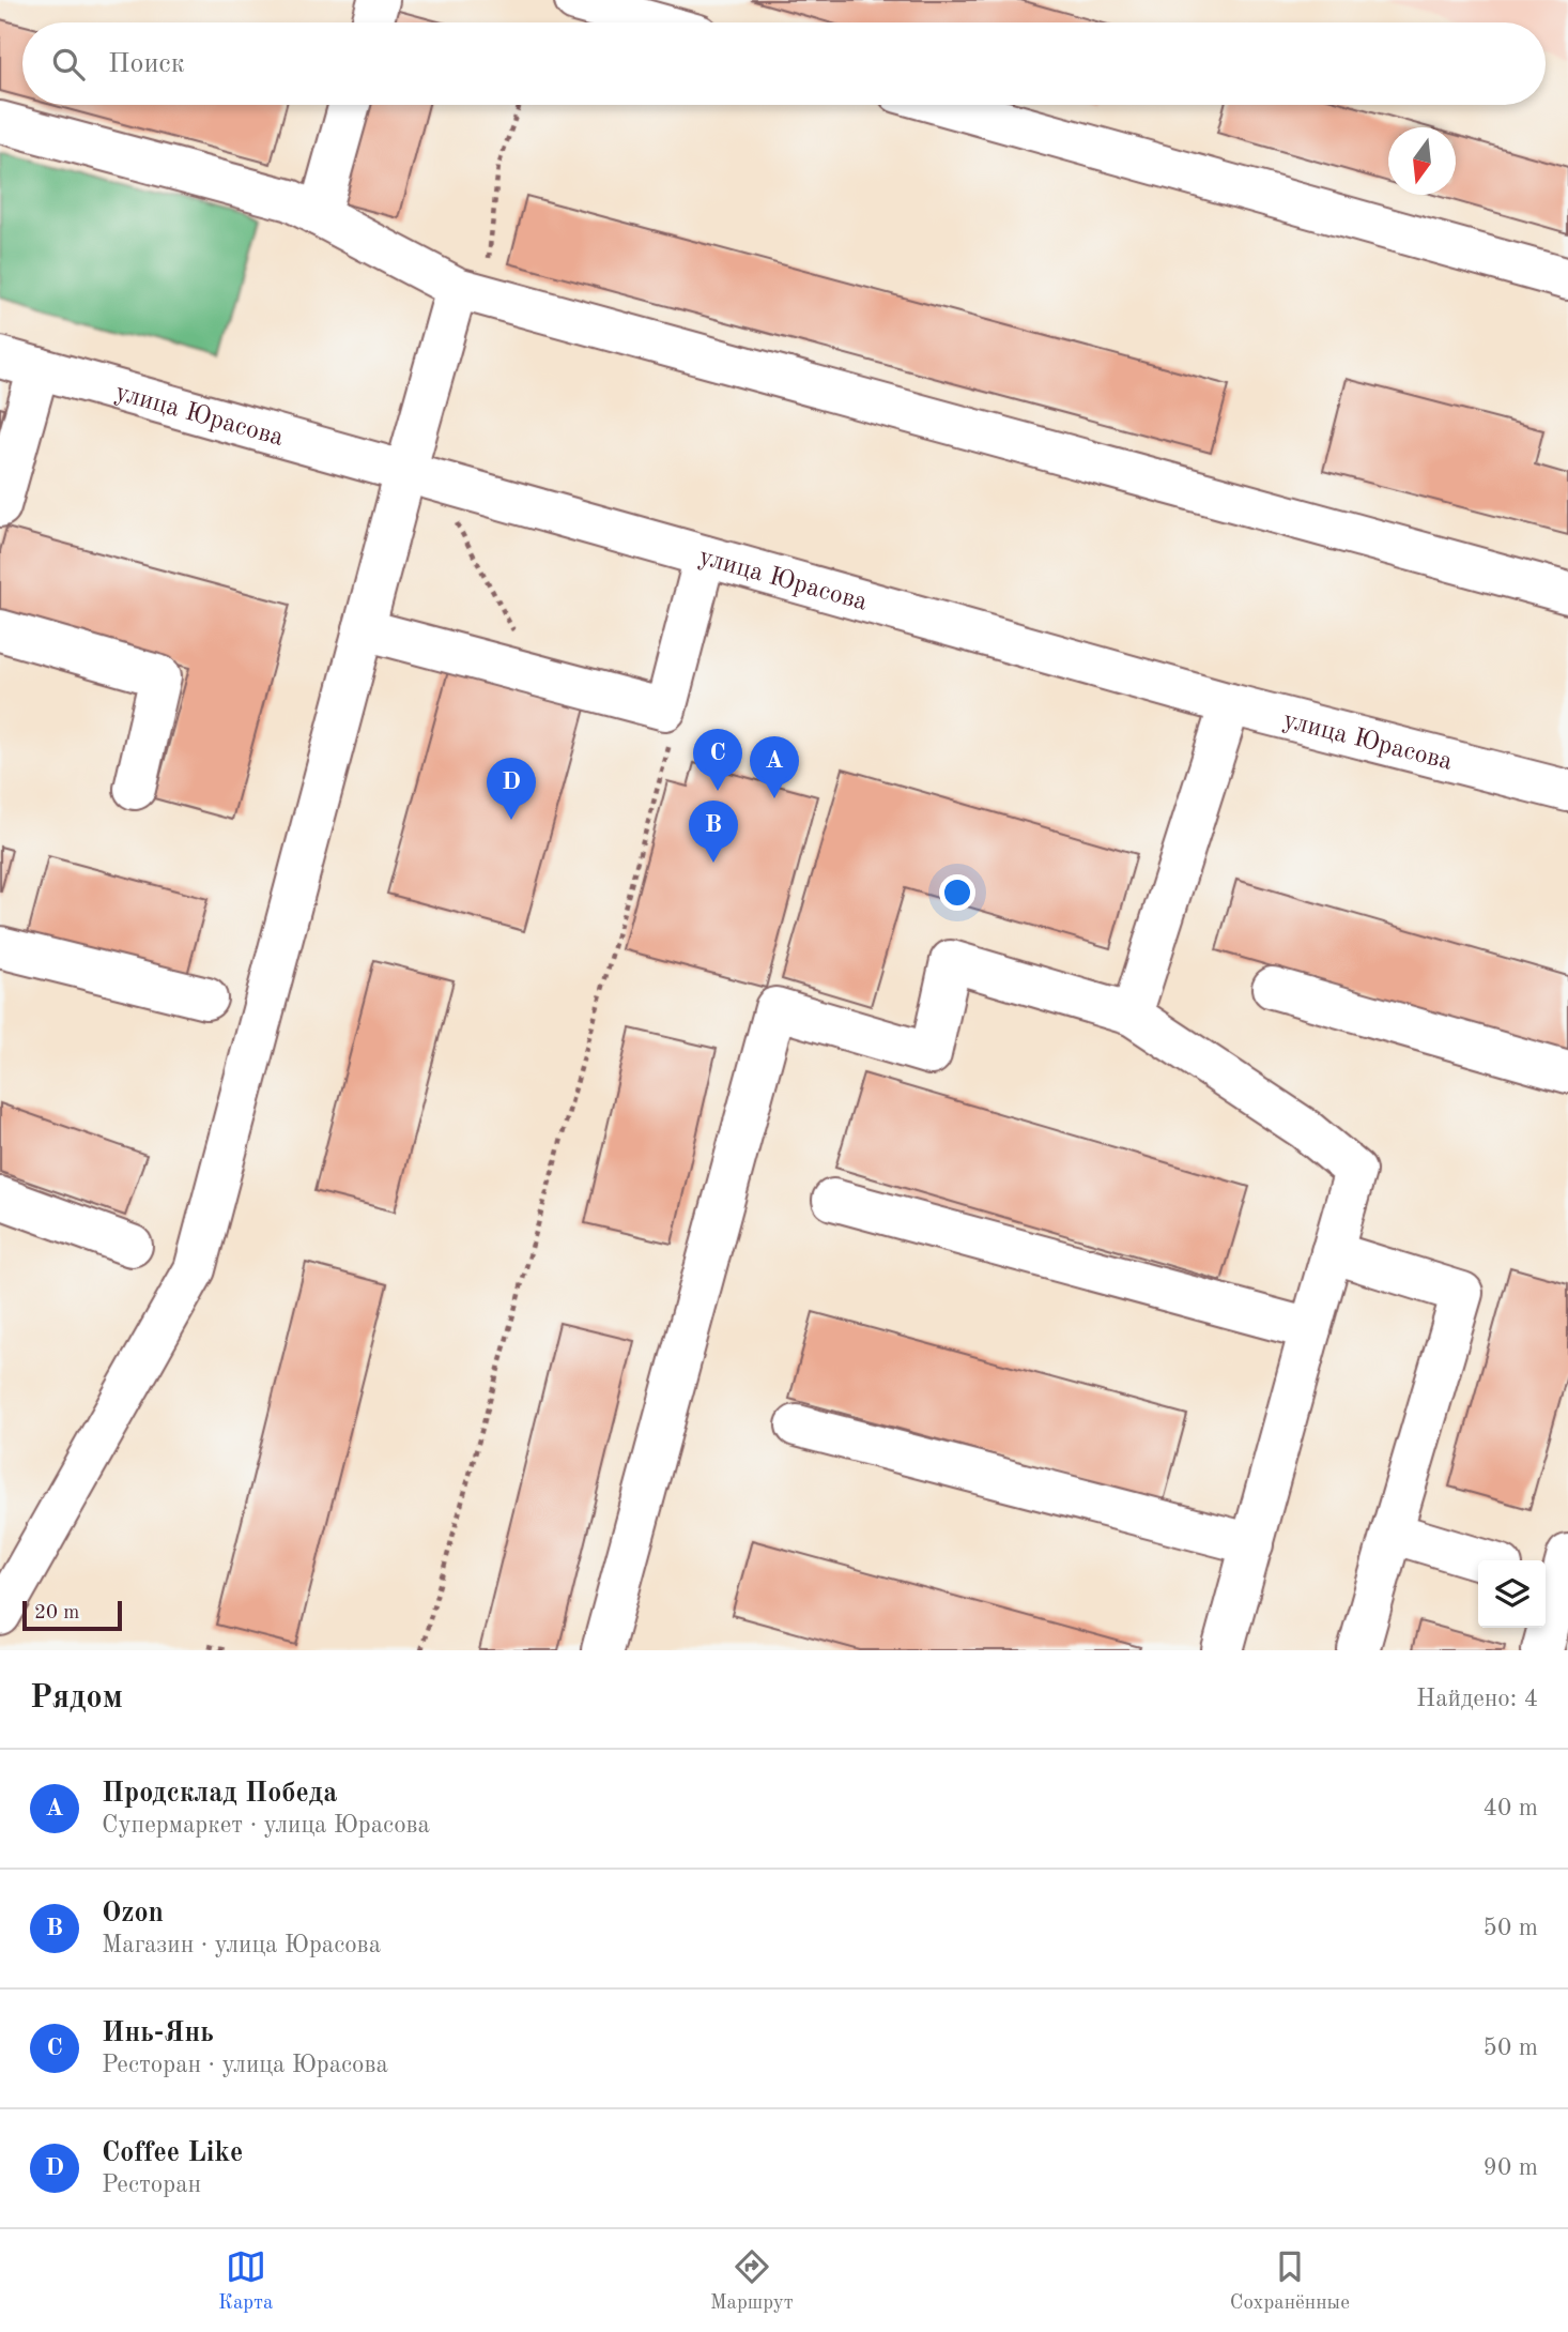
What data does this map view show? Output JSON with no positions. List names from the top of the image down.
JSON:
{
  "streets": {
    "street": ["улица Юрасова"]
  },
  "scale_bar": "20 m",
  "north": "bottom",
  "page": {
    "search": "Поиск",
    "pins": [
      "C",
      "A",
      "D",
      "B"
    ],
    "scale": "20 m",
    "heading": ["Рядом", "Найдено: 4"],
    "list": [
      {
        "mark": "A",
        "name": "Продсклад Победа",
        "note": "Супермаркет · улица Юрасова",
        "value": "40 m"
      },
      {
        "mark": "B",
        "name": "Ozon",
        "note": "Магазин · улица Юрасова",
        "value": "50 m"
      },
      {
        "mark": "C",
        "name": "Инь-Янь",
        "note": "Ресторан · улица Юрасова",
        "value": "50 m"
      },
      {
        "mark": "D",
        "name": "Coffee Like",
        "note": "Ресторан",
        "value": "90 m"
      }
    ],
    "nav": ["Карта", "Маршрут", "Сохранённые"]
  }
}
